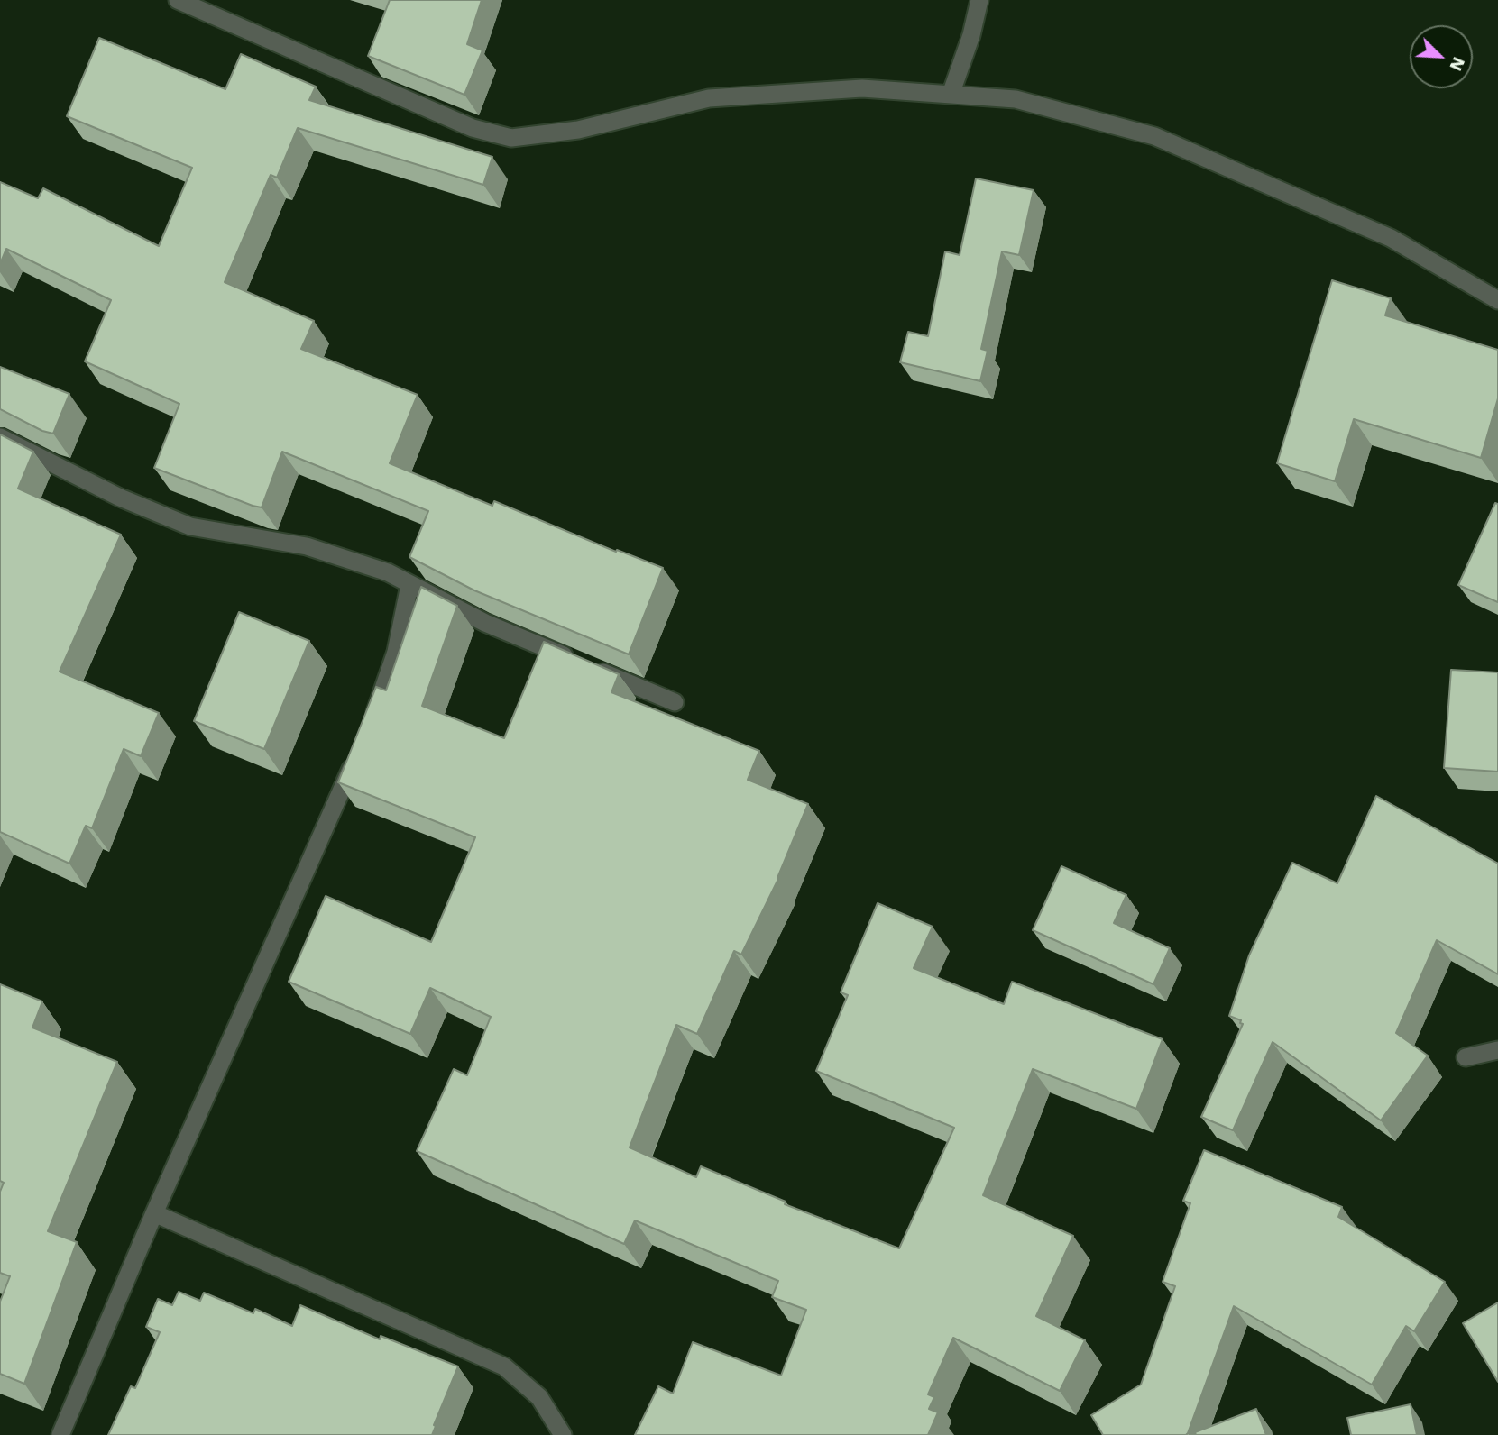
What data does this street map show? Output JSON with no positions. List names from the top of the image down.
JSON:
{
  "north": "bottom right"
}
